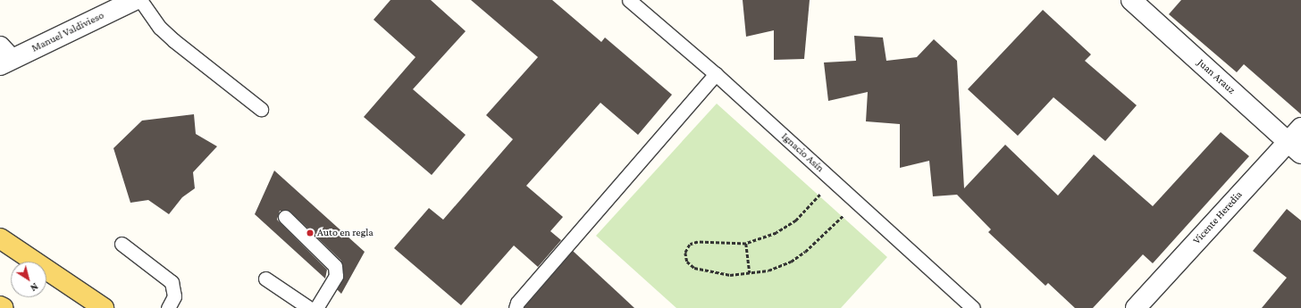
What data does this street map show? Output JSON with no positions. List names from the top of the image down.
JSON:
{
  "streets": {
    "street": ["Manuel Valdivieso", "Juan Arauz", "Vicente Heredia"],
    "lane": ["Ignacio Asín"]
  },
  "crossings": [
    ["Juan Arauz", "Vicente Heredia"]
  ],
  "places": ["Auto en regla"],
  "north": "bottom right"
}
